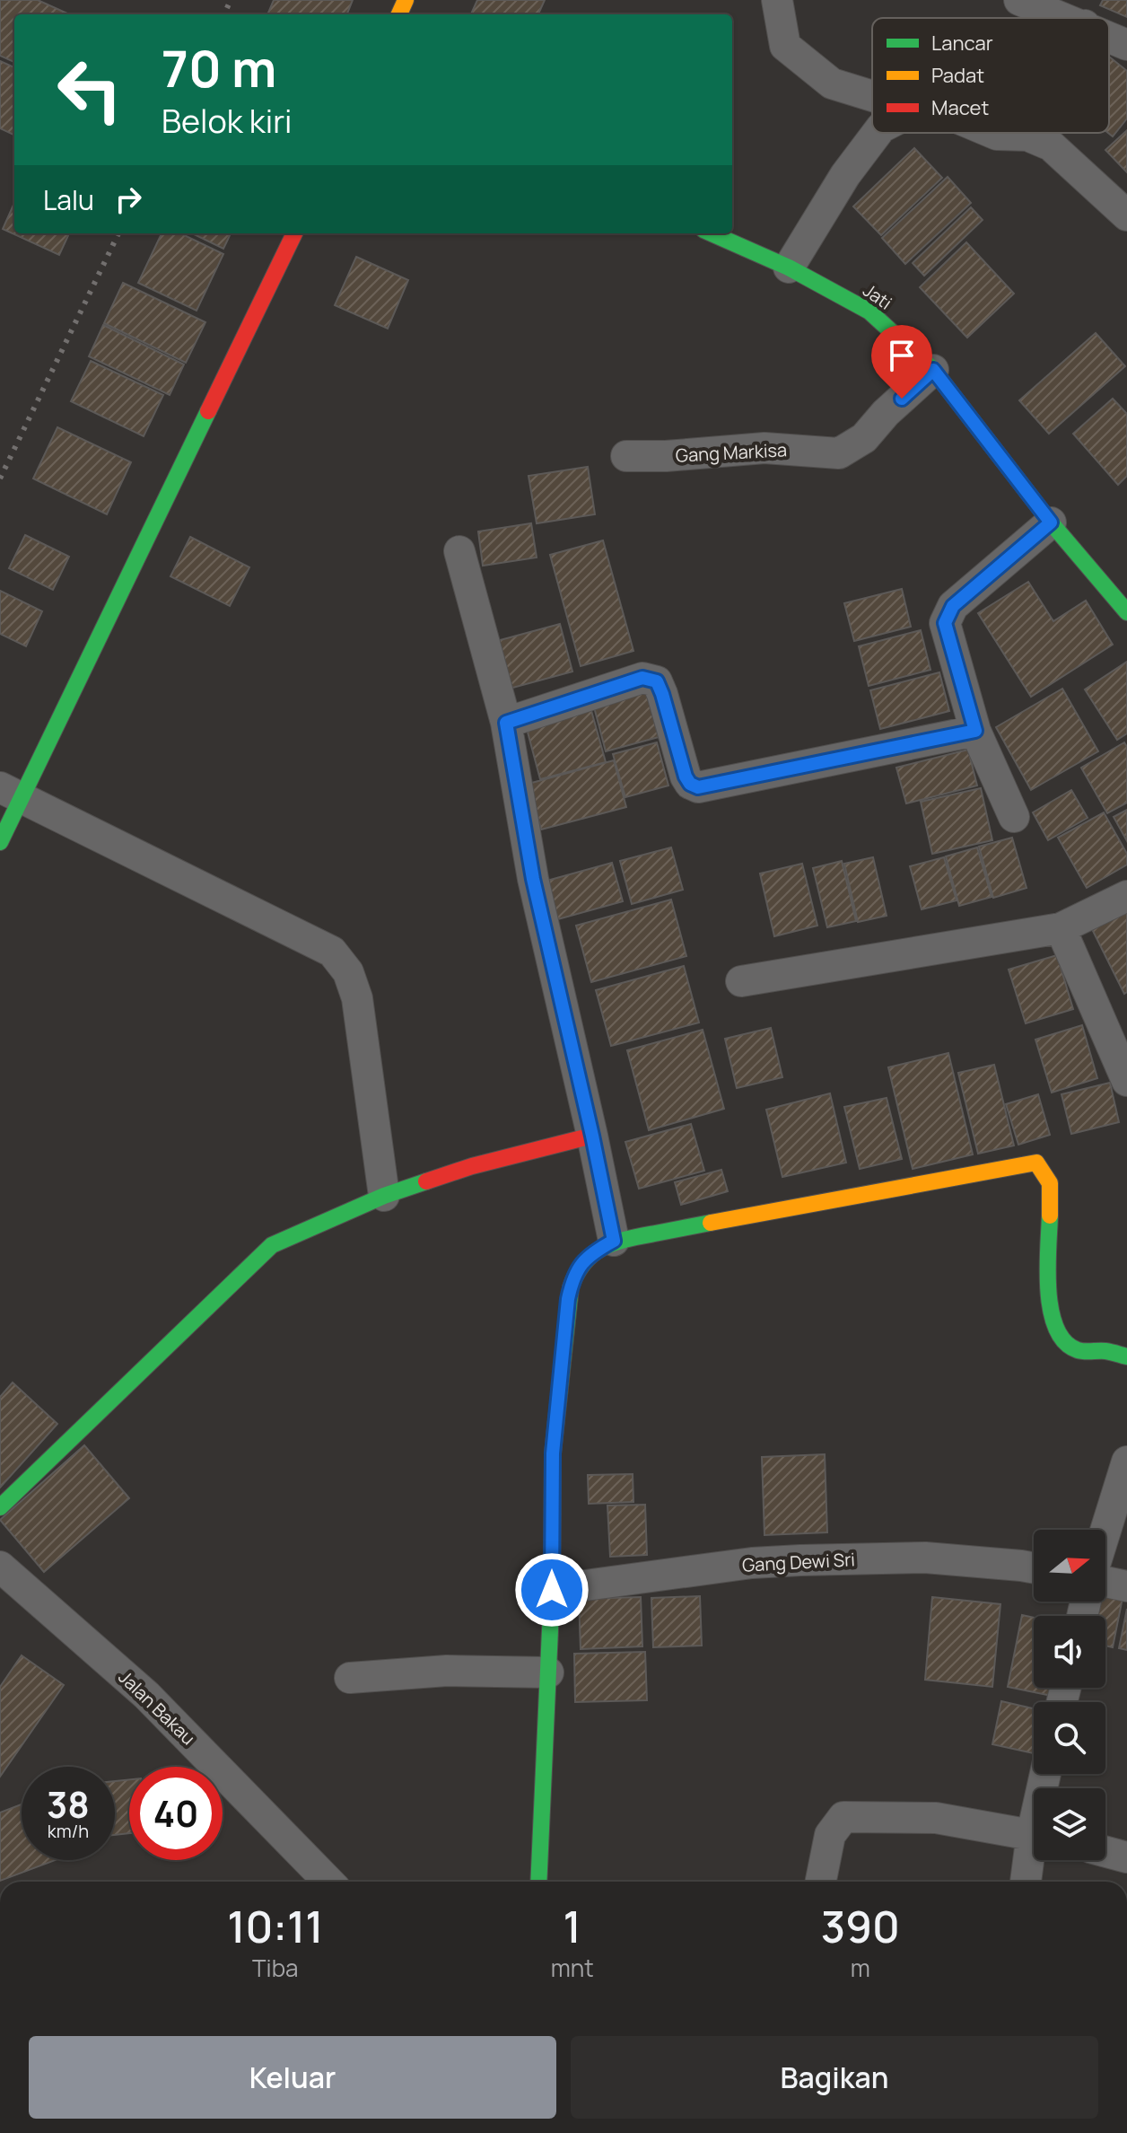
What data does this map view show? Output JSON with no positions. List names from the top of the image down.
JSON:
{
  "streets": {
    "street": [
      "Jati",
      "Gang Markisa",
      "Gang Dewi Sri",
      "Jalan Bakau"
    ]
  },
  "crossings": [
    ["Jati", "Gang Markisa"]
  ],
  "legend": ["Lancar", "Padat", "Macet"],
  "north": "right",
  "page": {
    "turn": ["70 m", "Belok kiri"],
    "then": "Lalu",
    "speed": "38 km/h",
    "limit": "40",
    "eta": [
      "10:11",
      "Tiba",
      "1",
      "mnt",
      "390",
      "m"
    ],
    "buttons": ["Keluar", "Bagikan"]
  }
}
